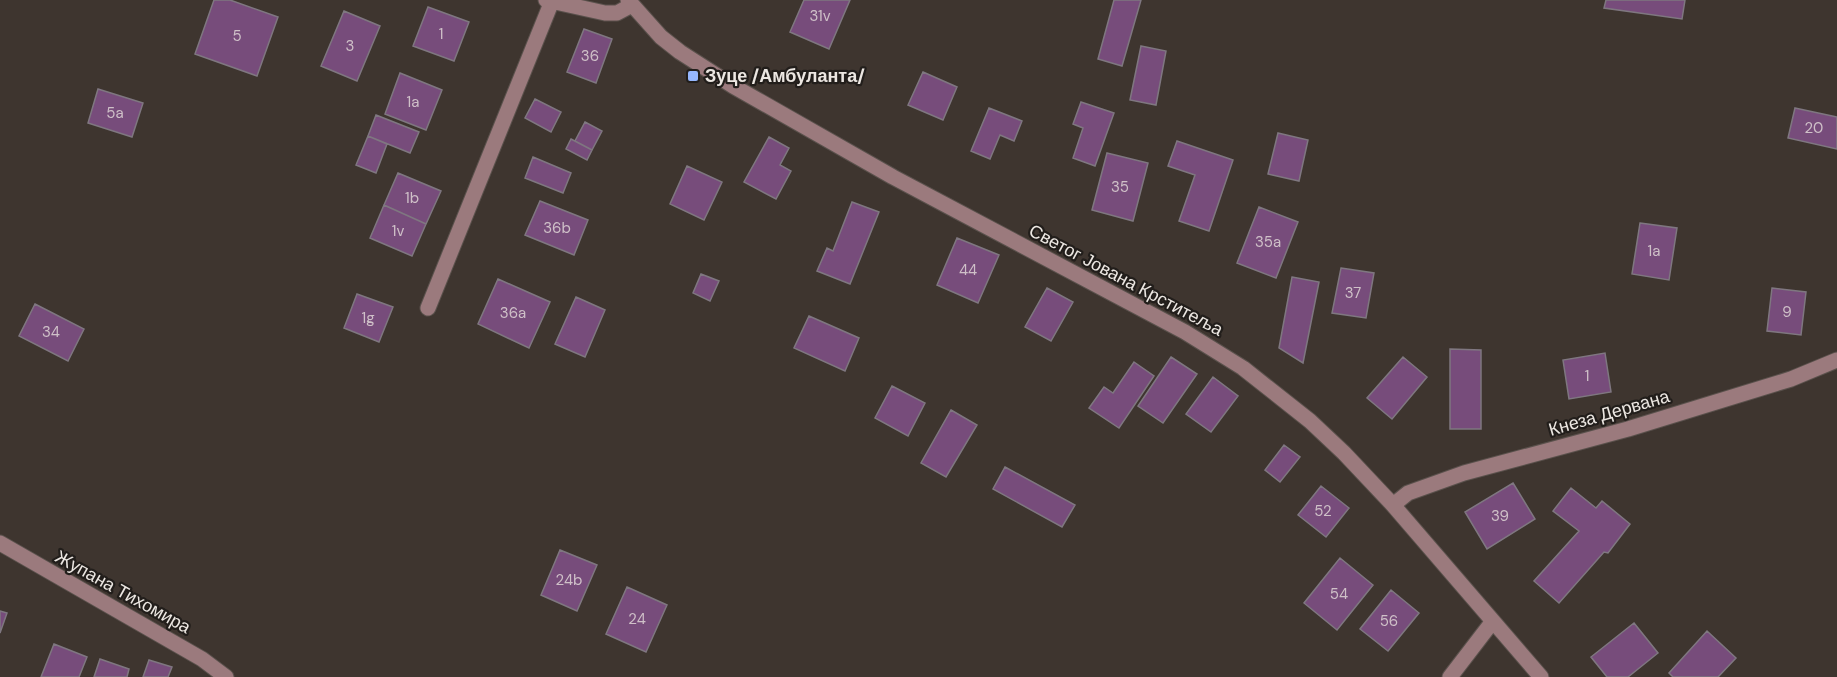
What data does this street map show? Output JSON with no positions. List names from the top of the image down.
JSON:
{
  "streets": {
    "street": ["Светог Јована Крститеља", "Кнеза Дервана", "Жупана Тихомира"]
  },
  "crossings": [
    ["Светог Јована Крститеља", "Кнеза Дервана"]
  ],
  "places": {
    "transit": ["Зуце /Амбуланта/"]
  },
  "house_numbers": [
    "31v",
    "1",
    "5",
    "3",
    "36",
    "1a",
    "5a",
    "20",
    "35",
    "1b",
    "36b",
    "1v",
    "35a",
    "1a",
    "44",
    "37",
    "9",
    "36a",
    "1g",
    "34",
    "1",
    "52",
    "39",
    "24b",
    "54",
    "24",
    "56"
  ]
}
